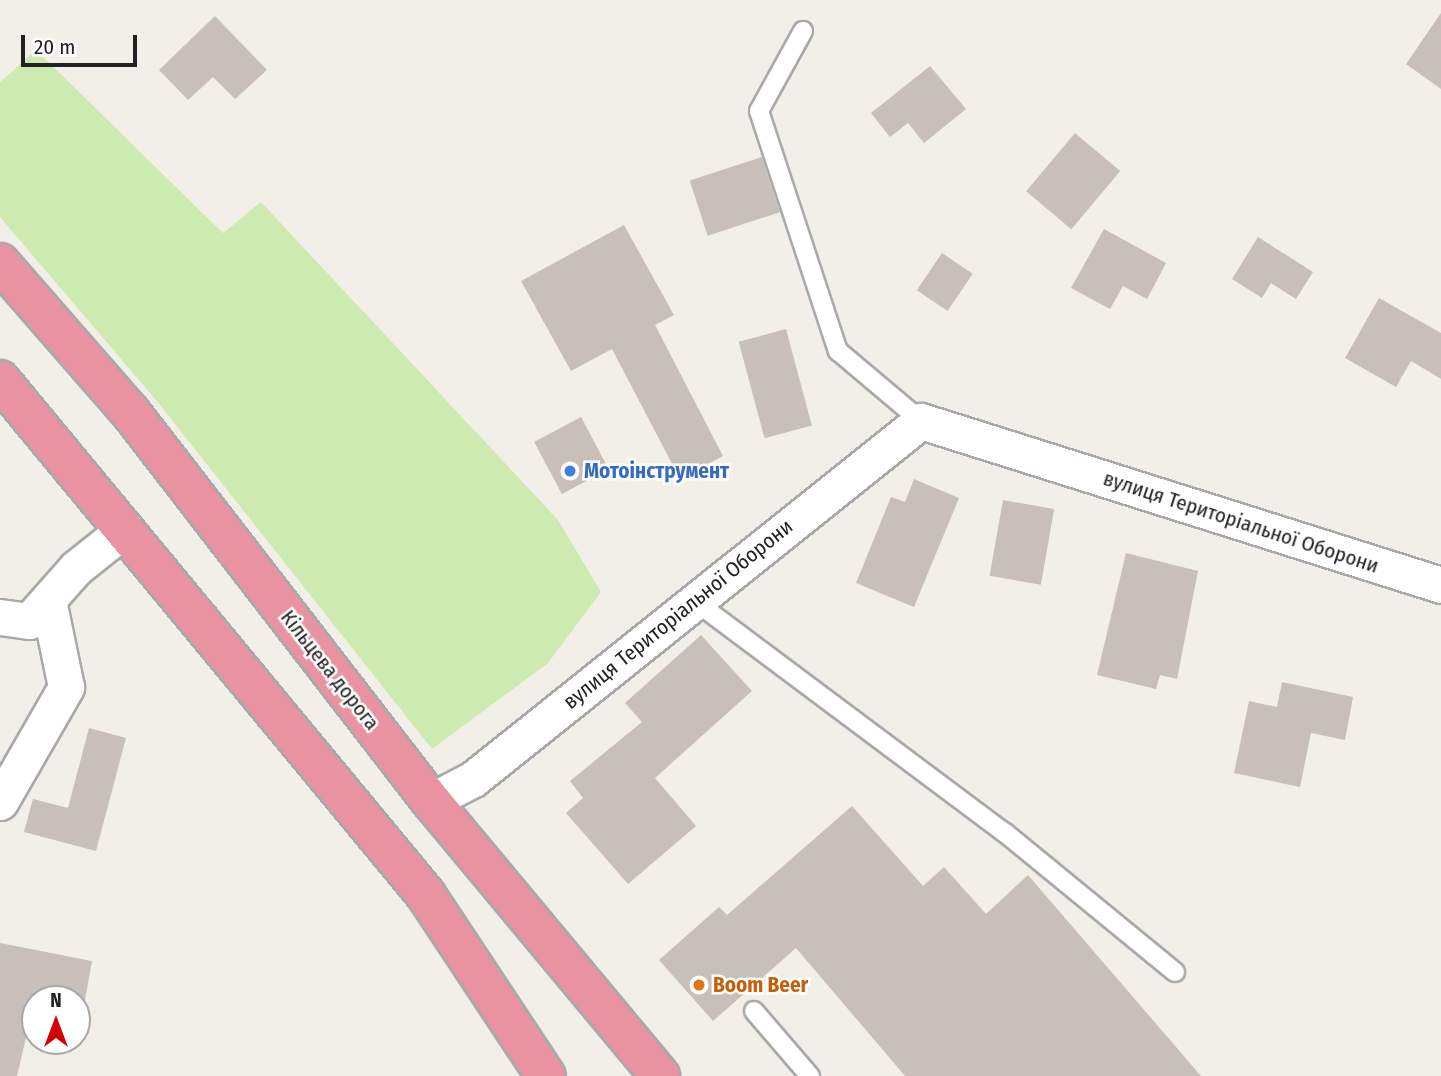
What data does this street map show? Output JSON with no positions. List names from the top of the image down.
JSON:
{
  "streets": {
    "highway": ["Кільцева дорога"],
    "street": ["вулиця Територіальної Оборони"]
  },
  "crossings": [
    ["вулиця Територіальної Оборони", "Кільцева дорога"]
  ],
  "places": ["Мотоінструмент", "Boom Beer"],
  "scale_bar": "20 m",
  "north": "top"
}
